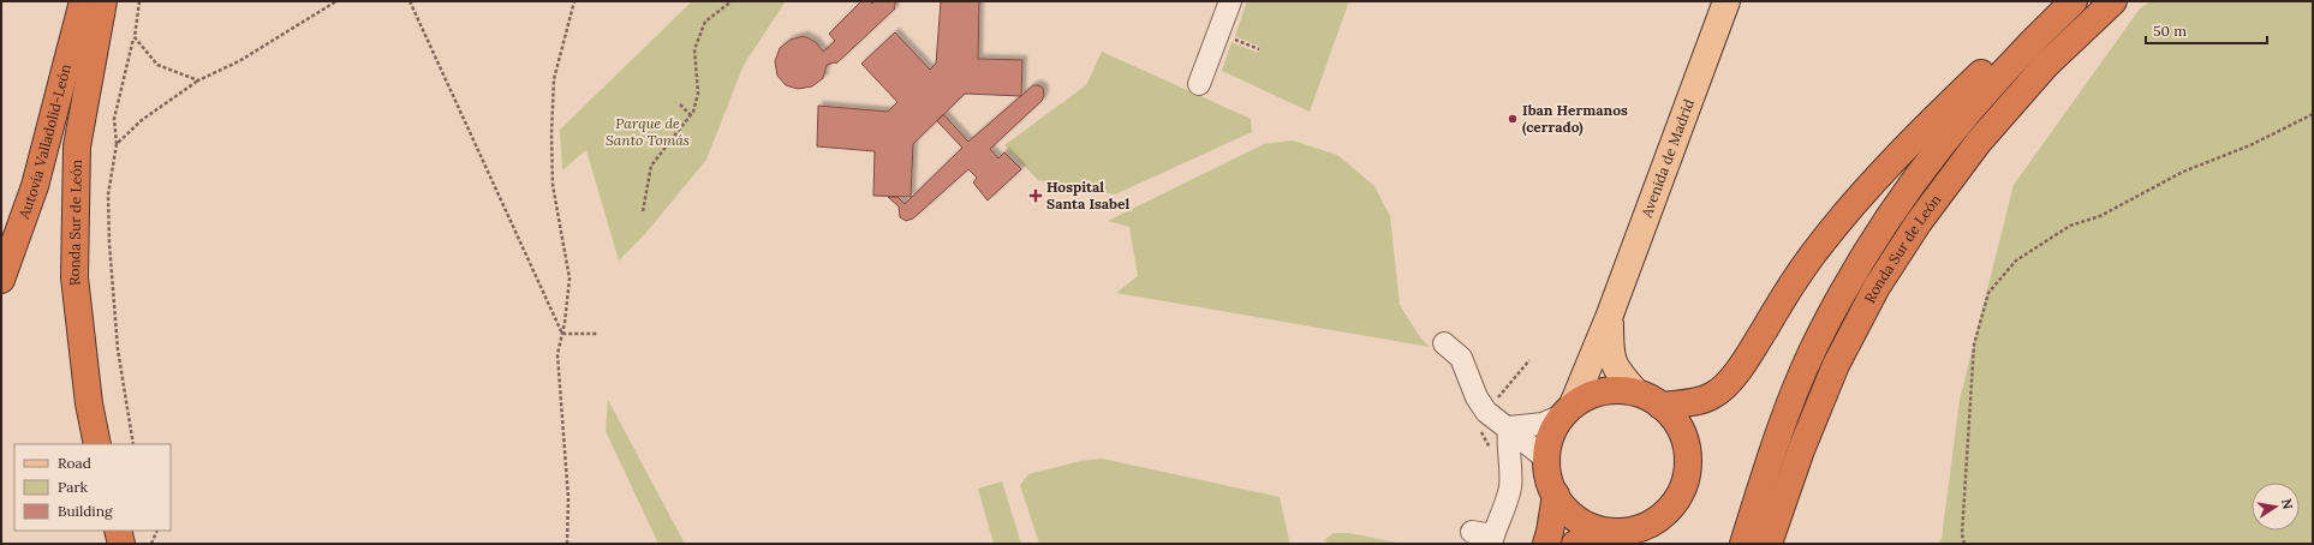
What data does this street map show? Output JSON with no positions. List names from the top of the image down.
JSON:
{
  "streets": {
    "highway": ["Autovía Valladolid-León", "Ronda Sur de León"],
    "main road": ["Avenida de Madrid"]
  },
  "parks": ["Parque de Santo Tomás"],
  "places": {
    "other": ["Iban Hermanos (cerrado)"],
    "health": ["Hospital Santa Isabel"]
  },
  "legend": ["Road", "Park", "Building"],
  "scale_bar": "50 m",
  "north": "right"
}
